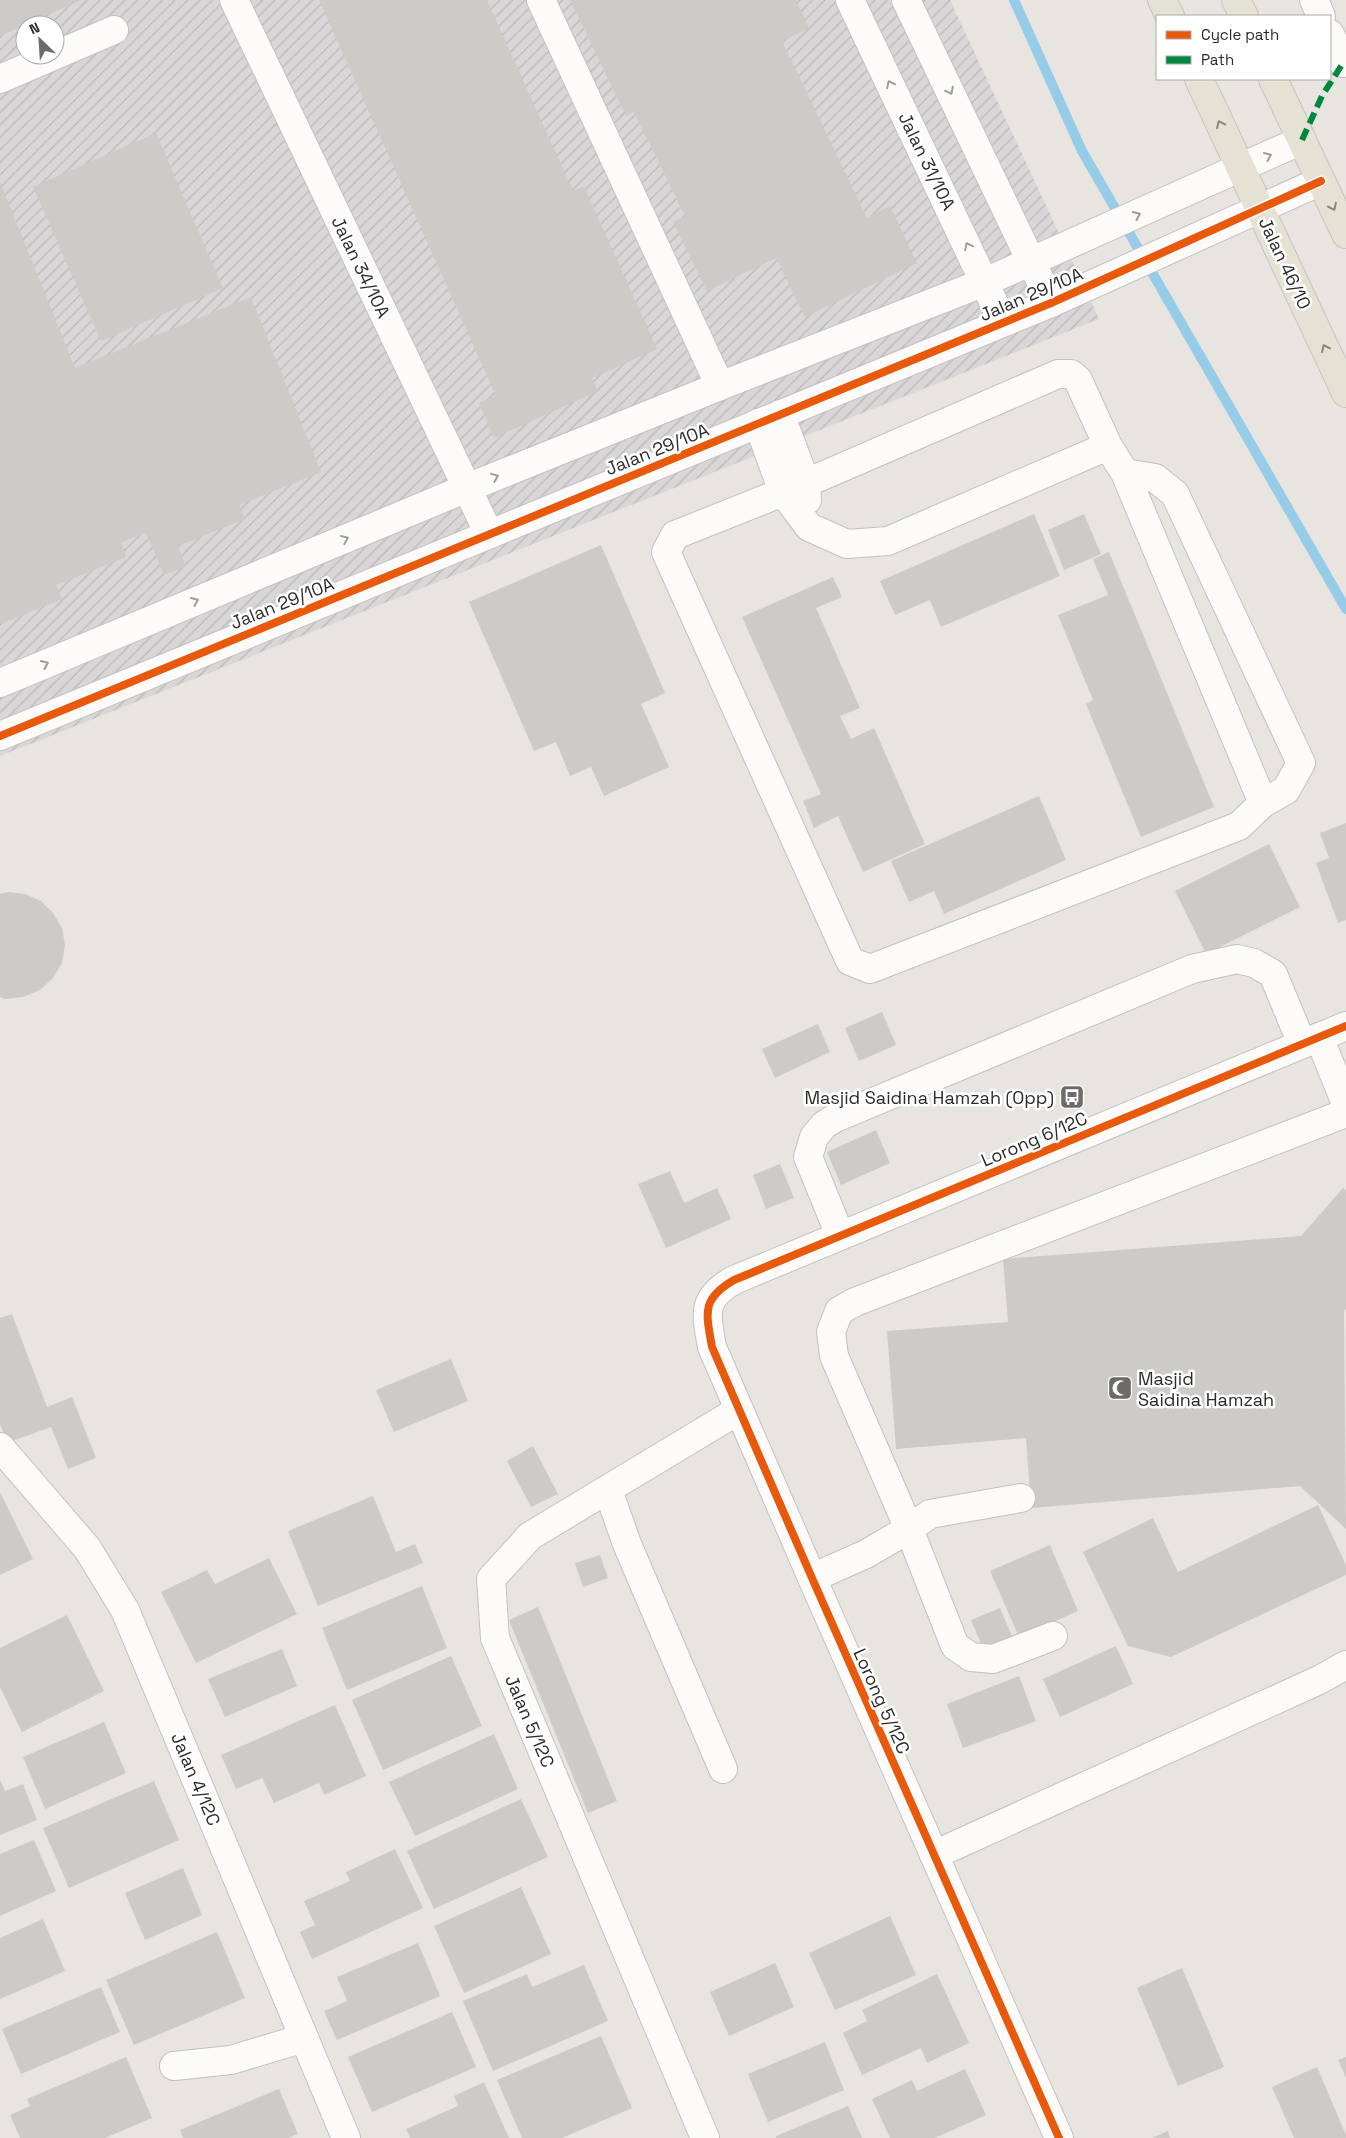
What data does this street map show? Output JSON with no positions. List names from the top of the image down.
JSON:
{
  "streets": {
    "main road": ["Jalan 46/10"],
    "street": [
      "Jalan 31/10A",
      "Jalan 34/10A",
      "Jalan 29/10A",
      "Lorong 6/12C",
      "Lorong 5/12C",
      "Jalan 5/12C",
      "Jalan 4/12C"
    ]
  },
  "crossings": [
    ["Jalan 31/10A", "Jalan 29/10A"],
    ["Jalan 46/10", "Jalan 29/10A"],
    ["Jalan 34/10A", "Jalan 29/10A"],
    ["Lorong 6/12C", "Lorong 5/12C"],
    ["Lorong 5/12C", "Jalan 5/12C"]
  ],
  "places": {
    "bus stop": ["Masjid Saidina Hamzah (Opp)"],
    "mosque": ["Masjid Saidina Hamzah"]
  },
  "legend": ["Cycle path", "Path"],
  "north": "top left"
}
